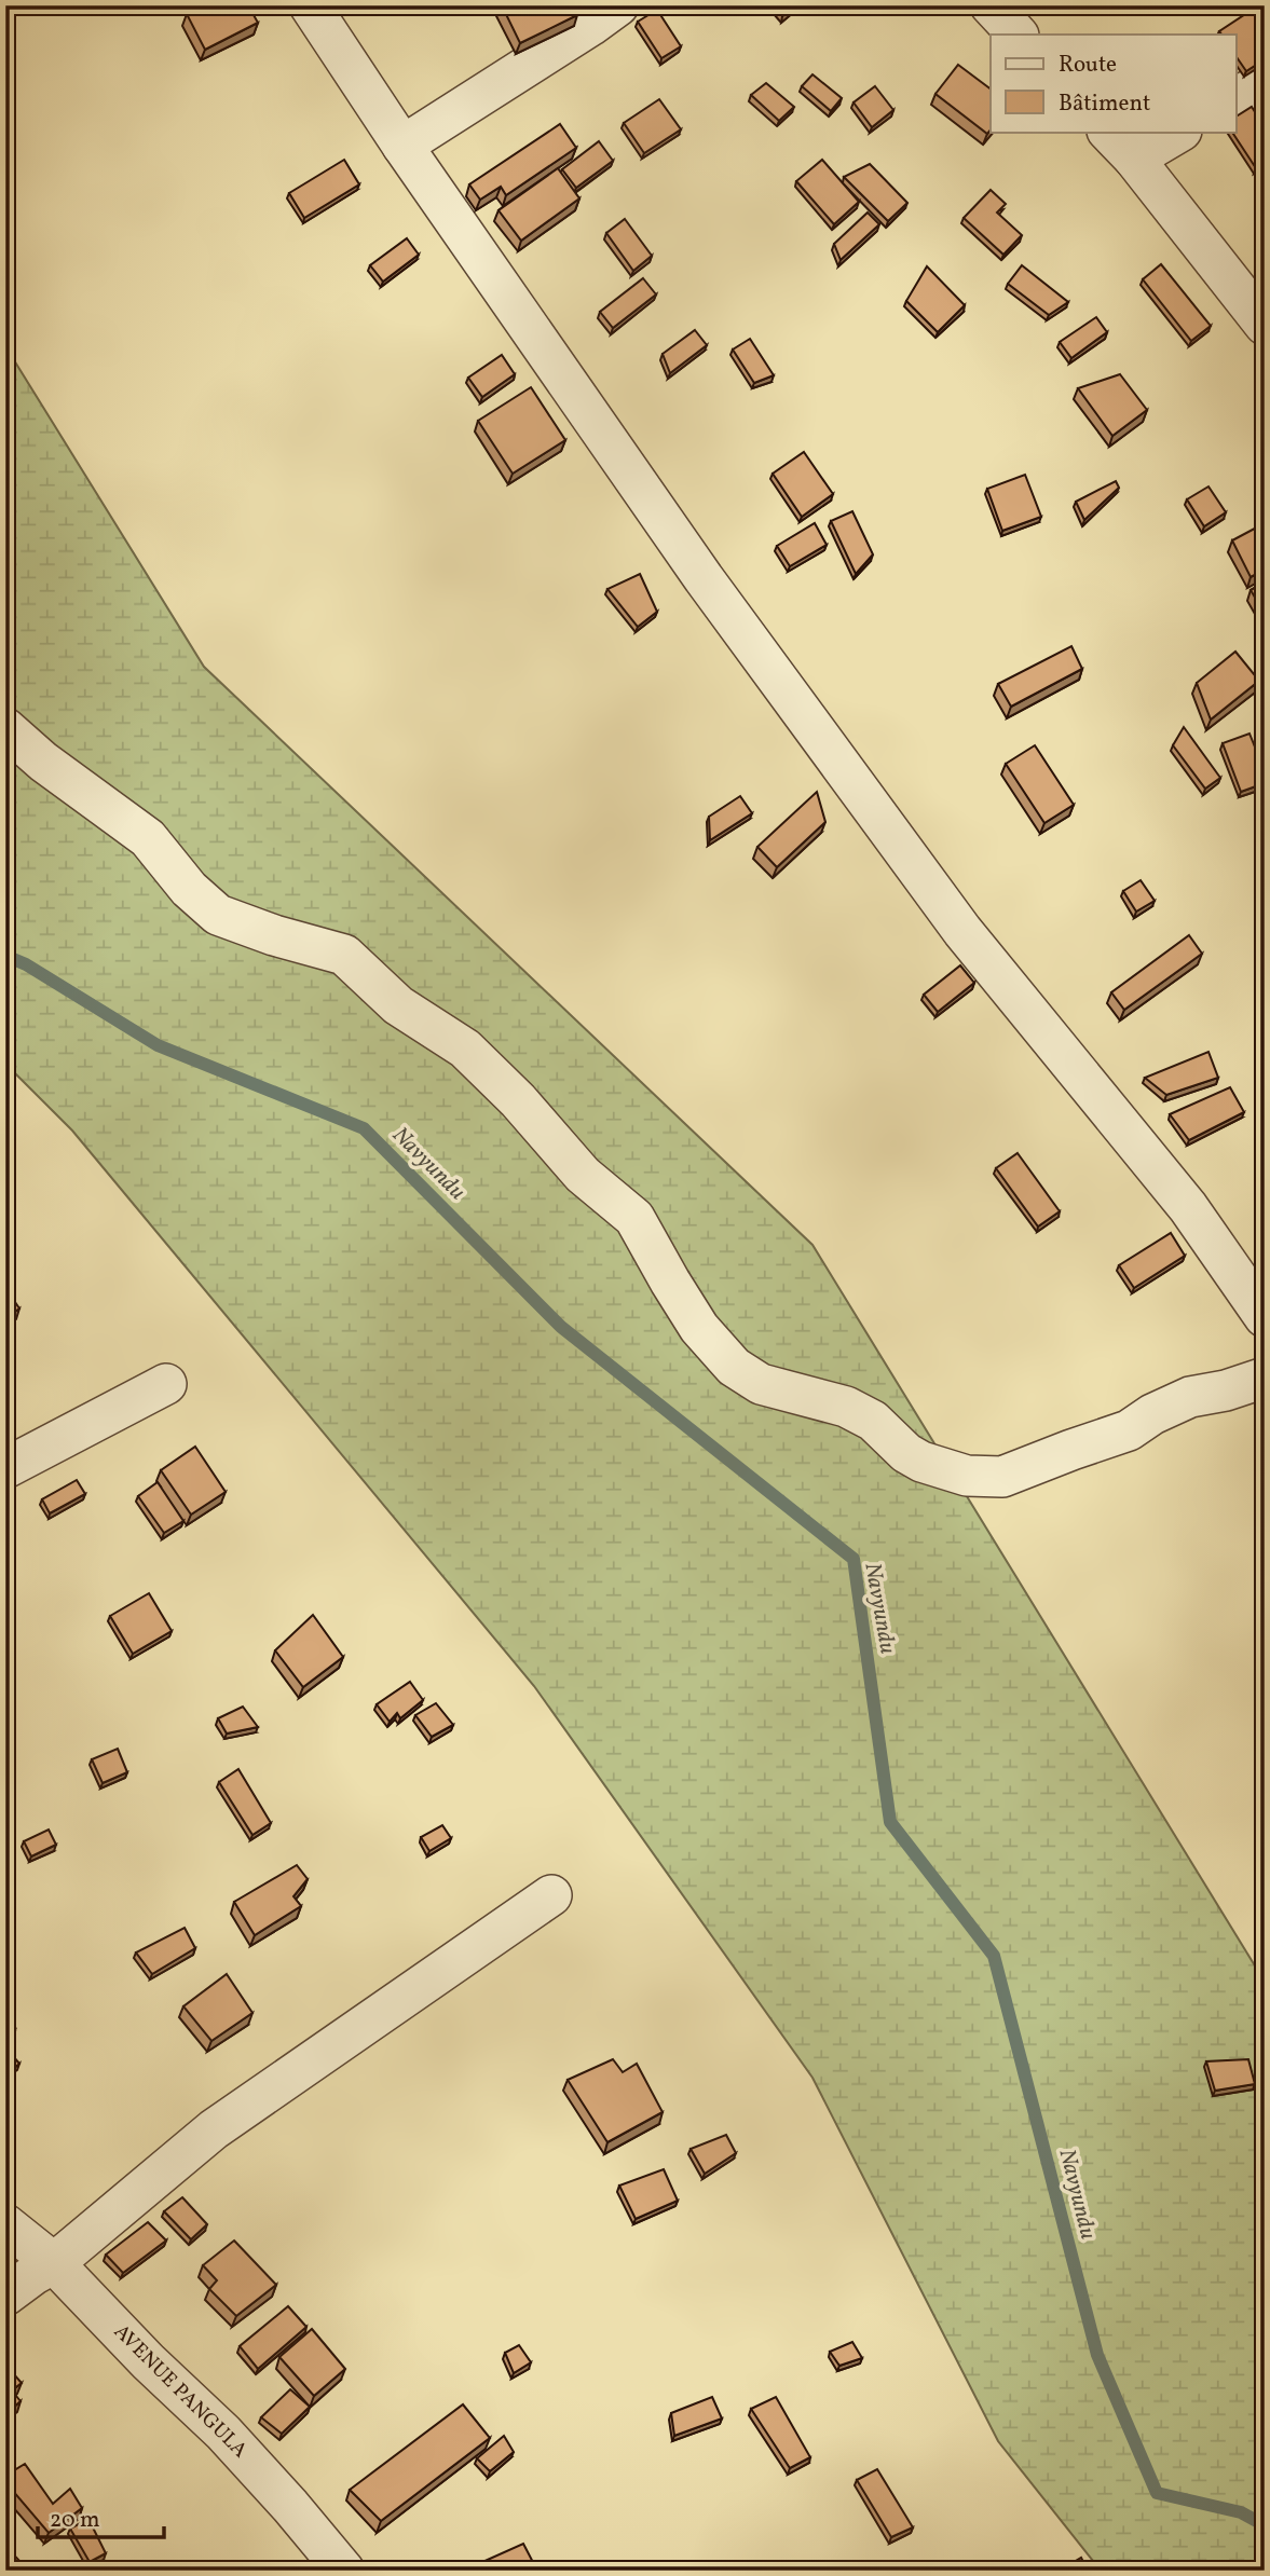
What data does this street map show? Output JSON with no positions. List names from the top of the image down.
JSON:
{
  "streets": {
    "street": ["AVENUE PANGULA"]
  },
  "water": ["Navyundu"],
  "legend": ["Route", "Bâtiment"],
  "scale_bar": "20 m"
}
